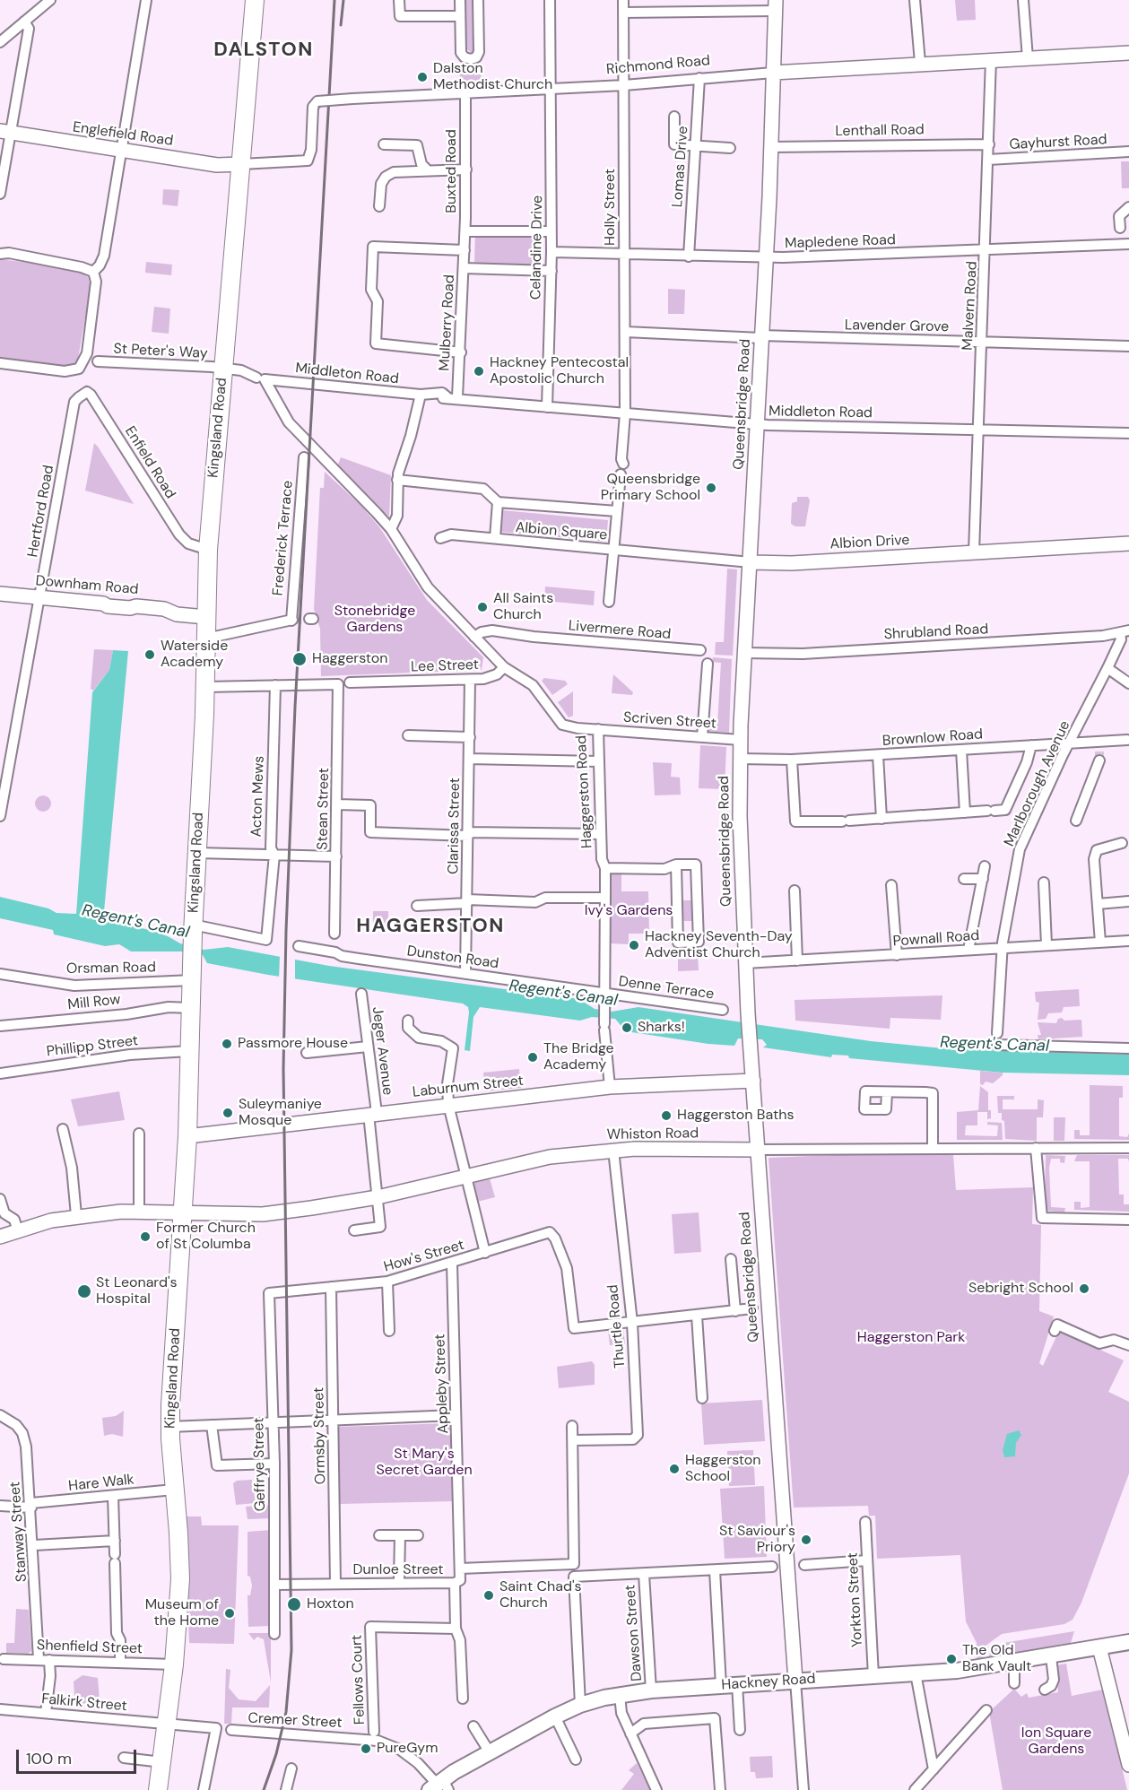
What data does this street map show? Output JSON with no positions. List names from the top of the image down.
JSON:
{
  "streets": {
    "highway": ["Kingsland Road"],
    "main road": ["Hackney Road"],
    "street": [
      "Richmond Road",
      "Lenthall Road",
      "Englefield Road",
      "Gayhurst Road",
      "Lomas Drive",
      "Buxted Road",
      "Holly Street",
      "Mapledene Road",
      "Celandine Drive",
      "Malvern Road",
      "Mulberry Road",
      "Lavender Grove",
      "St Peter's Way",
      "Middleton Road",
      "Queensbridge Road",
      "Enfield Road",
      "Hertford Road",
      "Albion Square",
      "Frederick Terrace",
      "Albion Drive",
      "Downham Road",
      "Livermere Road",
      "Shrubland Road",
      "Lee Street",
      "Scriven Street",
      "Brownlow Road",
      "Marlborough Avenue",
      "Haggerston Road",
      "Acton Mews",
      "Stean Street",
      "Clarissa Street",
      "Pownall Road",
      "Dunston Road",
      "Orsman Road",
      "Denne Terrace",
      "Mill Row",
      "Phillipp Street",
      "Jeger Avenue",
      "Laburnum Street",
      "Whiston Road",
      "How's Street",
      "Thurtle Road",
      "Appleby Street",
      "Ormsby Street",
      "Geffrye Street",
      "Hare Walk",
      "Stanway Street",
      "Dunloe Street",
      "Yorkton Street",
      "Dawson Street",
      "Shenfield Street",
      "Fellows Court",
      "Falkirk Street",
      "Cremer Street"
    ]
  },
  "crossings": [
    ["Richmond Road", "Englefield Road"],
    ["Richmond Road", "Lomas Drive"],
    ["Richmond Road", "Buxted Road"],
    ["Richmond Road", "Holly Street"],
    ["Richmond Road", "Celandine Drive"],
    ["Richmond Road", "Malvern Road"],
    ["Richmond Road", "Queensbridge Road"],
    ["Richmond Road", "Kingsland Road"],
    ["Lenthall Road", "Malvern Road"],
    ["Lenthall Road", "Queensbridge Road"],
    ["Englefield Road", "Kingsland Road"],
    ["Gayhurst Road", "Malvern Road"],
    ["Lomas Drive", "Mapledene Road"],
    ["Buxted Road", "Mulberry Road"],
    ["Holly Street", "Mapledene Road"],
    ["Holly Street", "Lavender Grove"],
    ["Holly Street", "Middleton Road"],
    ["Mapledene Road", "Celandine Drive"],
    ["Mapledene Road", "Malvern Road"],
    ["Mapledene Road", "Queensbridge Road"],
    ["Celandine Drive", "Middleton Road"],
    ["Malvern Road", "Lavender Grove"],
    ["Malvern Road", "Middleton Road"],
    ["Malvern Road", "Albion Drive"],
    ["Mulberry Road", "Middleton Road"],
    ["Lavender Grove", "Queensbridge Road"],
    ["St Peter's Way", "Middleton Road"],
    ["St Peter's Way", "Kingsland Road"],
    ["Middleton Road", "Queensbridge Road"],
    ["Middleton Road", "Kingsland Road"],
    ["Middleton Road", "Haggerston Road"],
    ["Queensbridge Road", "Albion Drive"],
    ["Queensbridge Road", "Shrubland Road"],
    ["Queensbridge Road", "Scriven Street"],
    ["Queensbridge Road", "Brownlow Road"],
    ["Queensbridge Road", "Pownall Road"],
    ["Queensbridge Road", "Laburnum Street"],
    ["Queensbridge Road", "Whiston Road"],
    ["Queensbridge Road", "Hackney Road"],
    ["Kingsland Road", "Enfield Road"],
    ["Kingsland Road", "Frederick Terrace"],
    ["Kingsland Road", "Downham Road"],
    ["Kingsland Road", "Acton Mews"],
    ["Kingsland Road", "Orsman Road"],
    ["Kingsland Road", "Mill Row"],
    ["Kingsland Road", "Phillipp Street"],
    ["Kingsland Road", "Laburnum Street"],
    ["Kingsland Road", "Whiston Road"],
    ["Kingsland Road", "Hare Walk"],
    ["Kingsland Road", "Shenfield Street"],
    ["Kingsland Road", "Falkirk Street"],
    ["Enfield Road", "Hertford Road"],
    ["Hertford Road", "Downham Road"],
    ["Albion Square", "Albion Drive"],
    ["Livermere Road", "Haggerston Road"],
    ["Shrubland Road", "Marlborough Avenue"],
    ["Lee Street", "Haggerston Road"],
    ["Lee Street", "Clarissa Street"],
    ["Scriven Street", "Haggerston Road"],
    ["Brownlow Road", "Marlborough Avenue"],
    ["Marlborough Avenue", "Pownall Road"],
    ["Haggerston Road", "Dunston Road"],
    ["Haggerston Road", "Denne Terrace"],
    ["Haggerston Road", "Laburnum Street"],
    ["Acton Mews", "Stean Street"],
    ["Stean Street", "Dunston Road"],
    ["Clarissa Street", "Dunston Road"],
    ["Dunston Road", "Denne Terrace"],
    ["Jeger Avenue", "Laburnum Street"],
    ["Jeger Avenue", "Whiston Road"],
    ["Whiston Road", "Thurtle Road"],
    ["How's Street", "Thurtle Road"],
    ["How's Street", "Appleby Street"],
    ["How's Street", "Ormsby Street"],
    ["How's Street", "Geffrye Street"],
    ["Thurtle Road", "Dunloe Street"],
    ["Appleby Street", "Dunloe Street"],
    ["Ormsby Street", "Dunloe Street"],
    ["Geffrye Street", "Dunloe Street"],
    ["Hare Walk", "Stanway Street"],
    ["Stanway Street", "Shenfield Street"],
    ["Stanway Street", "Falkirk Street"],
    ["Yorkton Street", "Hackney Road"],
    ["Dawson Street", "Hackney Road"],
    ["Hackney Road", "Cremer Street"]
  ],
  "districts": ["DALSTON", "HAGGERSTON"],
  "water": ["Regent's Canal"],
  "parks": [
    "Stonebridge Gardens",
    "Ivy's Gardens",
    "Haggerston Park",
    "St Mary's Secret Garden",
    "Ion Square Gardens"
  ],
  "places": [
    "Dalston Methodist Church",
    "Hackney Pentecostal Apostolic Church",
    "Queensbridge Primary School",
    "All Saints Church",
    "Waterside Academy",
    "Haggerston",
    "Hackney Seventh-Day Adventist Church",
    "Sharks!",
    "Passmore House",
    "The Bridge Academy",
    "Suleymaniye Mosque",
    "Haggerston Baths",
    "Former Church of St Columba",
    "Sebright School",
    "St Leonard's Hospital",
    "Haggerston School",
    "St Saviour's Priory",
    "Saint Chad's Church",
    "Hoxton",
    "Museum of the Home",
    "The Old Bank Vault",
    "PureGym"
  ],
  "scale_bar": "100 m"
}
